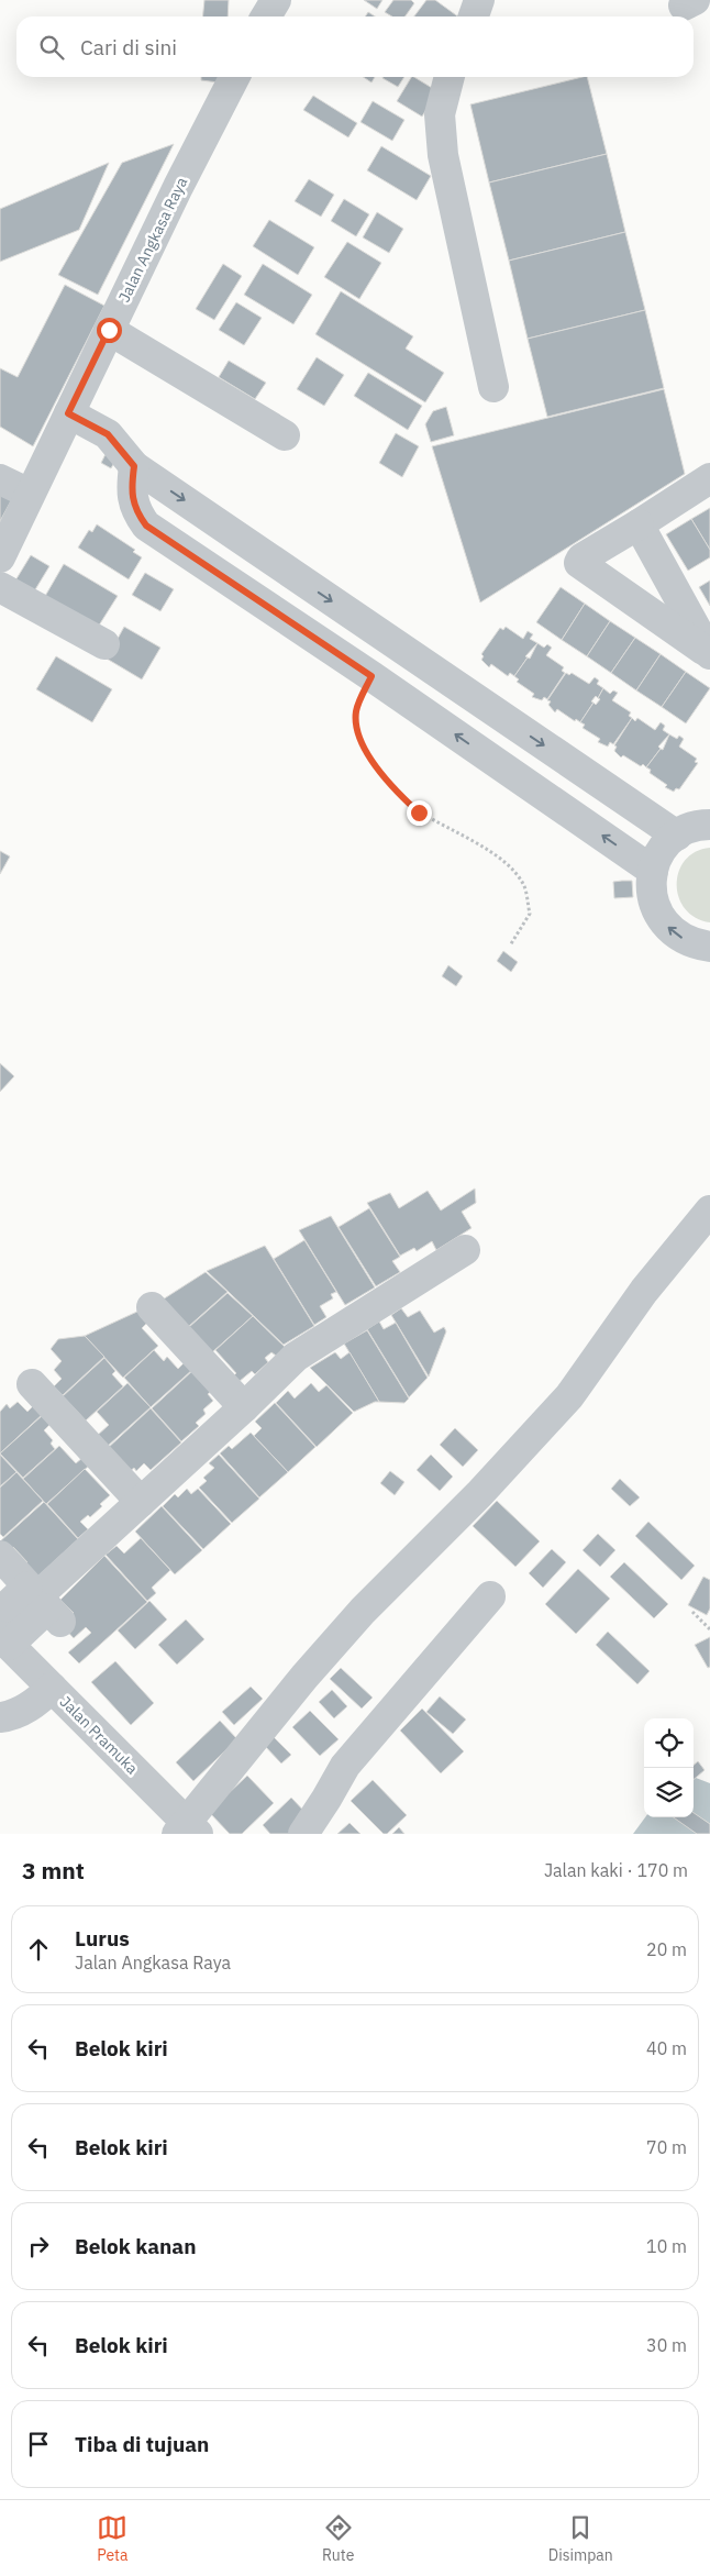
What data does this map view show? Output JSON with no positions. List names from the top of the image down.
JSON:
{
  "streets": {
    "street": ["Jalan Angkasa Raya", "Jalan Pramuka"]
  },
  "page": {
    "search": "Cari di sini",
    "heading": ["3 mnt", "Jalan kaki · 170 m"],
    "list": [
      ["Lurus", "Jalan Angkasa Raya", "20 m"],
      ["Belok kiri", "40 m"],
      ["Belok kiri", "70 m"],
      ["Belok kanan", "10 m"],
      ["Belok kiri", "30 m"],
      "Tiba di tujuan"
    ],
    "nav": ["Peta", "Rute", "Disimpan"]
  }
}
